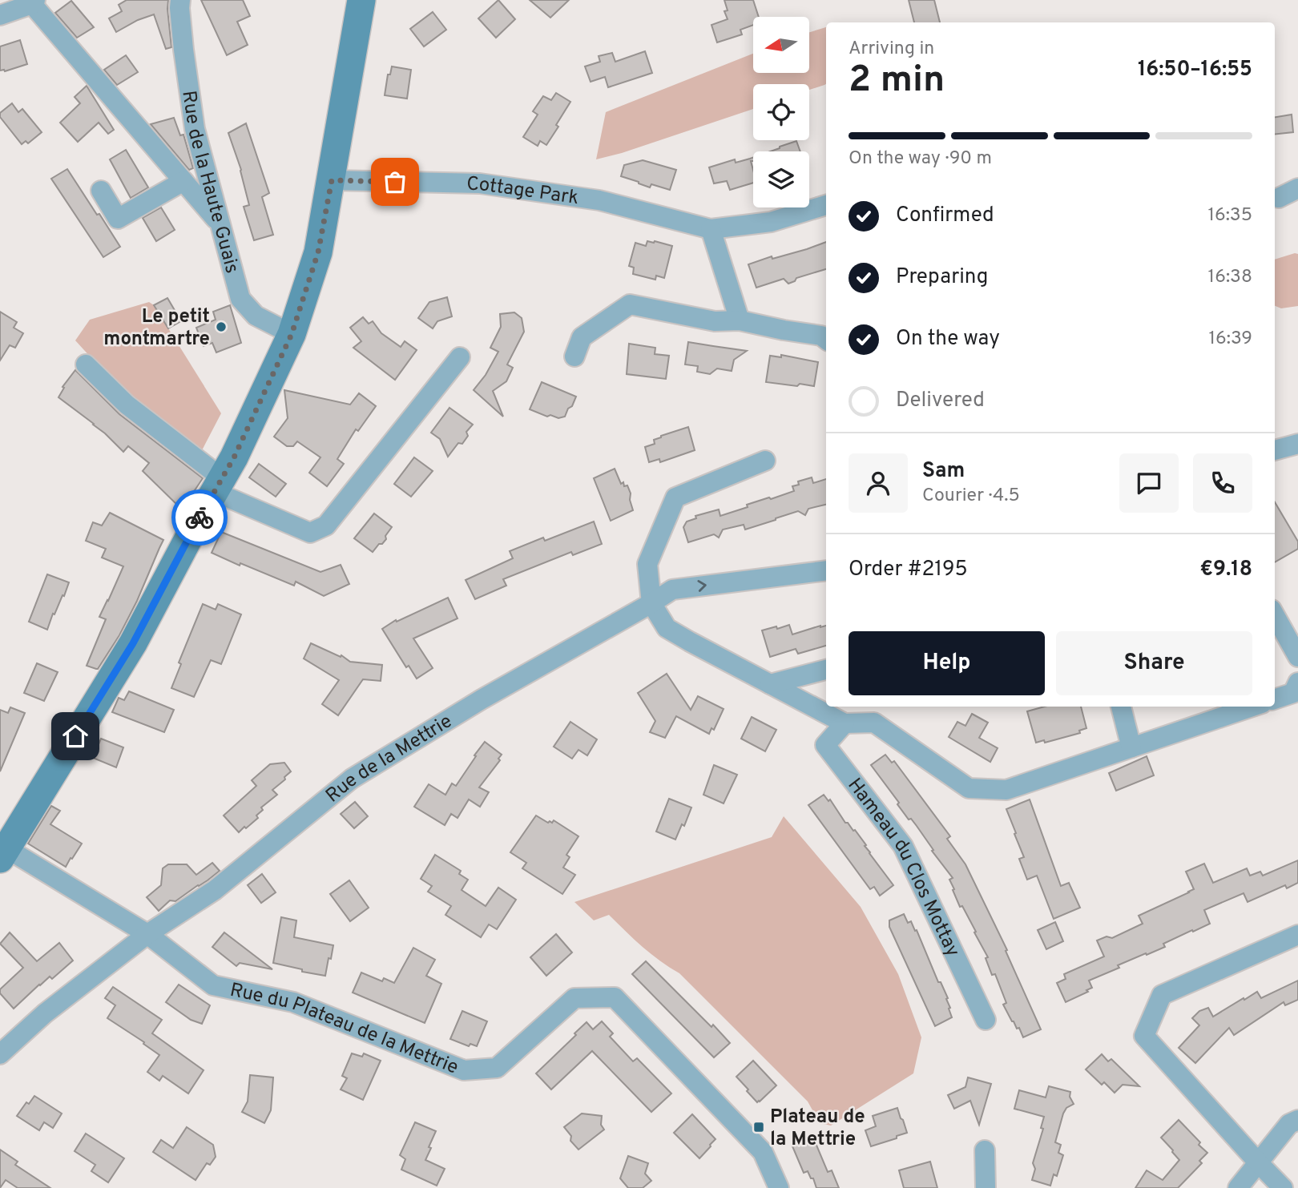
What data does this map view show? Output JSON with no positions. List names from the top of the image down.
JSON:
{
  "streets": {
    "street": [
      "Rue de la Haute Guais",
      "Cottage Park",
      "Rue de la Mettrie",
      "Hameau du Clos Mottay",
      "Rue du Plateau de la Mettrie"
    ]
  },
  "crossings": [
    ["Rue de la Mettrie", "Rue du Plateau de la Mettrie"]
  ],
  "places": {
    "other": ["Le petit montmartre"],
    "transit": ["Plateau de la Mettrie"]
  },
  "north": "left",
  "page": {
    "heading": ["2 min", "Arriving in", "16:50–16:55"],
    "panel": [
      "Sam",
      "Courier · 4.5",
      "Order #2195",
      "€9.18"
    ],
    "bar": "On the way · 90 m",
    "list": [
      ["Confirmed", "16:35"],
      ["Preparing", "16:38"],
      ["On the way", "16:39"],
      "Delivered"
    ],
    "buttons": ["Help", "Share"]
  }
}
